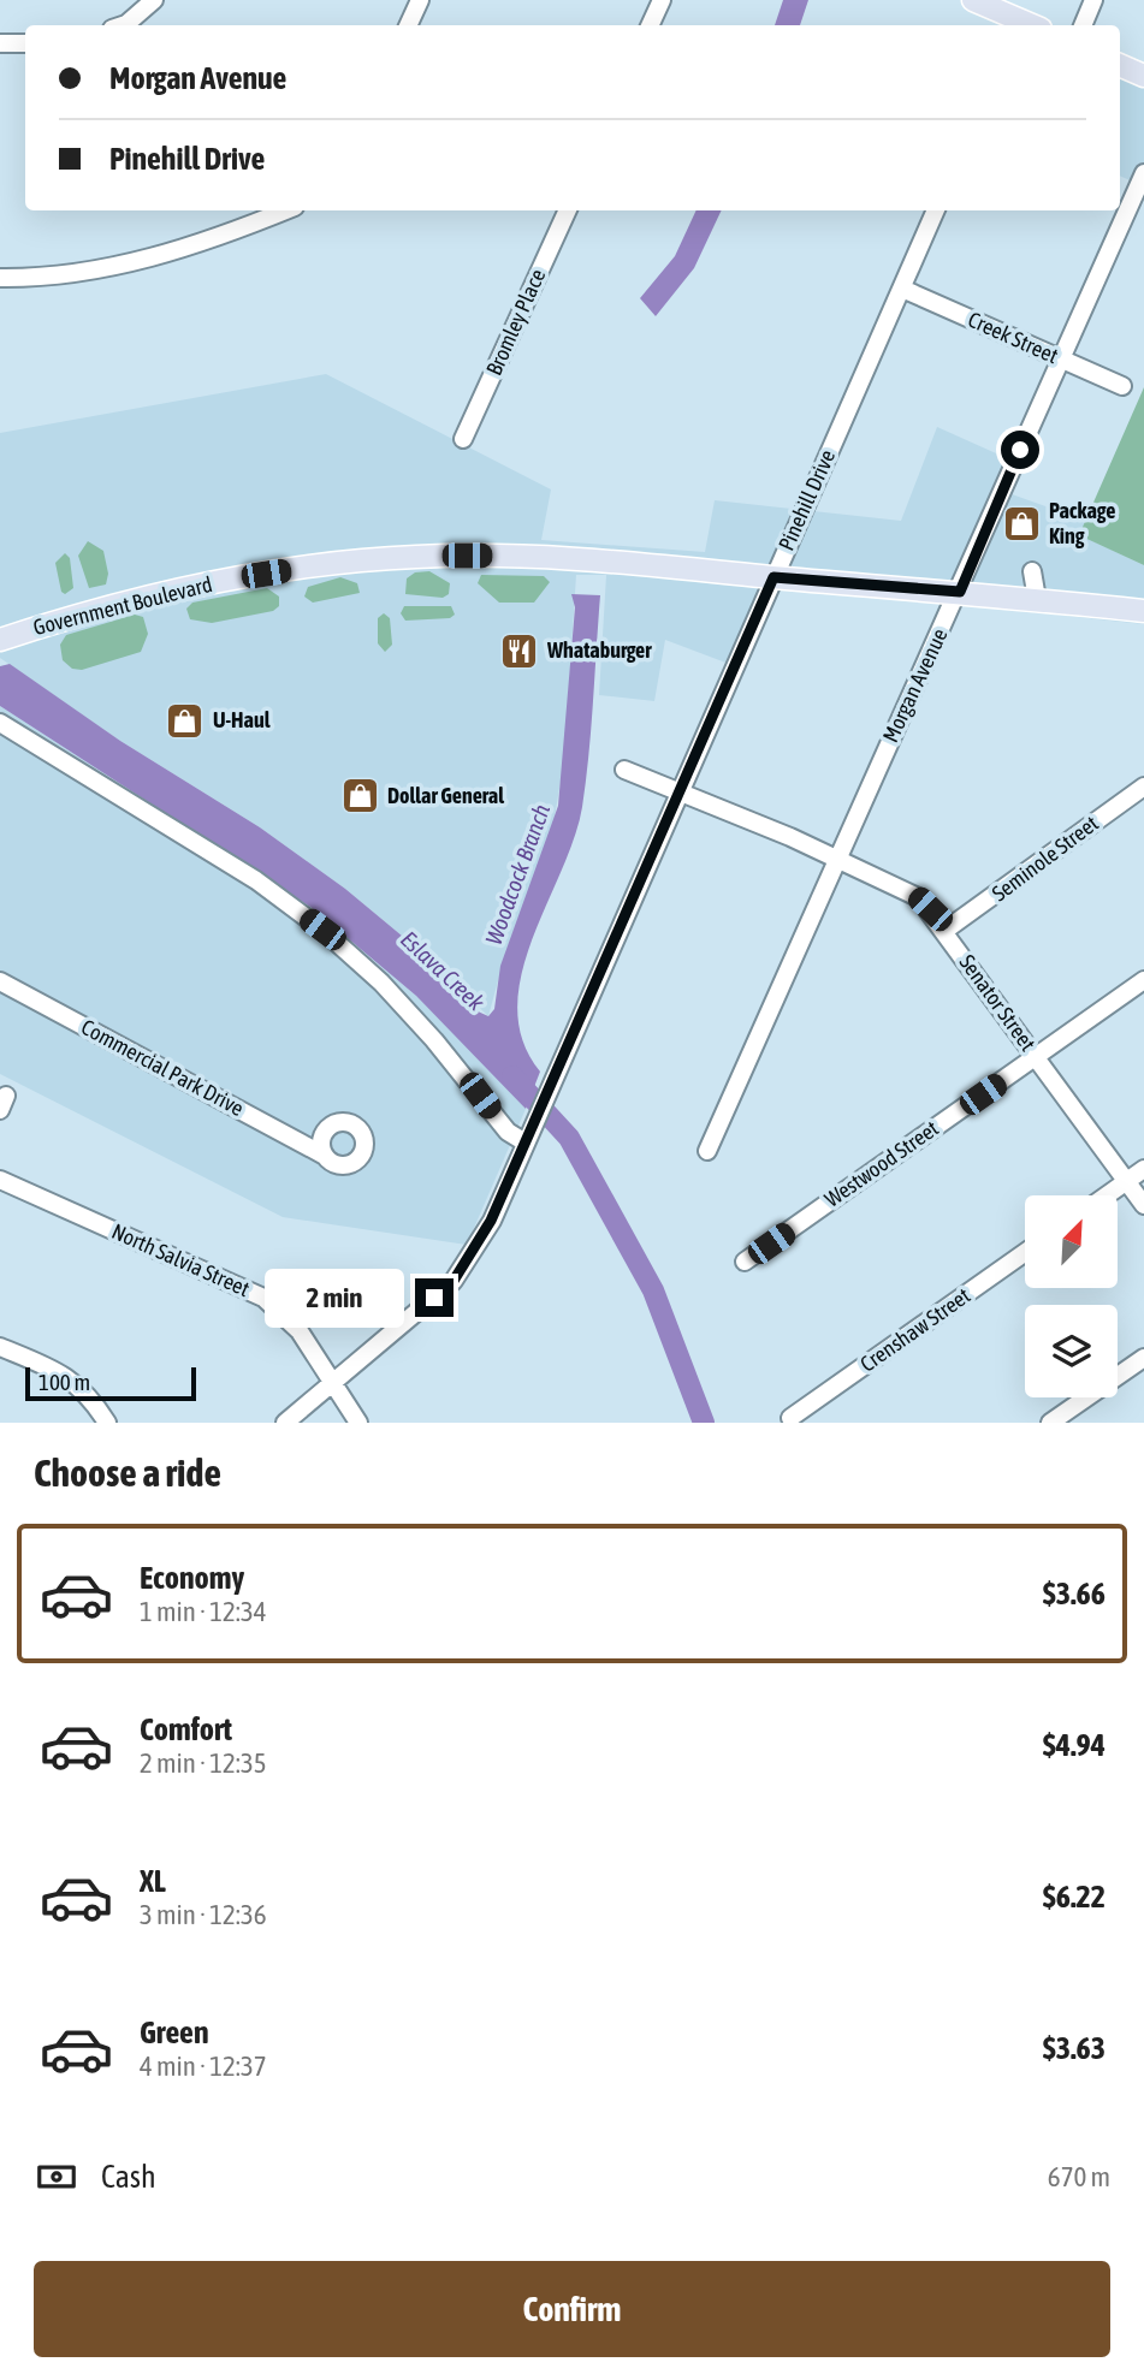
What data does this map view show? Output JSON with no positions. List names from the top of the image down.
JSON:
{
  "streets": {
    "main road": ["Government Boulevard"],
    "street": [
      "Bromley Place",
      "Creek Street",
      "Pinehill Drive",
      "Morgan Avenue",
      "Seminole Street",
      "Senator Street",
      "Commercial Park Drive",
      "Westwood Street",
      "North Salvia Street",
      "Crenshaw Street"
    ]
  },
  "crossings": [
    ["Creek Street", "Pinehill Drive"],
    ["Creek Street", "Morgan Avenue"],
    ["Pinehill Drive", "Government Boulevard"],
    ["Pinehill Drive", "Senator Street"],
    ["Pinehill Drive", "North Salvia Street"],
    ["Government Boulevard", "Morgan Avenue"],
    ["Morgan Avenue", "Senator Street"],
    ["Seminole Street", "Senator Street"],
    ["Senator Street", "Westwood Street"]
  ],
  "water": ["Woodcock Branch", "Eslava Creek"],
  "places": {
    "shop": ["Package King", "U-Haul", "Dollar General"],
    "restaurant": ["Whataburger"]
  },
  "scale_bar": "100 m",
  "north": "top right",
  "page": {
    "banner": ["Morgan Avenue", "Pinehill Drive"],
    "bubble": "2 min",
    "scale": "100 m",
    "heading": "Choose a ride",
    "list": [
      {
        "name": "Economy",
        "note": "1 min · 12:34",
        "value": "$3.66"
      },
      {
        "name": "Comfort",
        "note": "2 min · 12:35",
        "value": "$4.94"
      },
      {
        "name": "XL",
        "note": "3 min · 12:36",
        "value": "$6.22"
      },
      {
        "name": "Green",
        "note": "4 min · 12:37",
        "value": "$3.63"
      }
    ],
    "pay": ["Cash", "670 m"],
    "buttons": "Confirm"
  }
}
